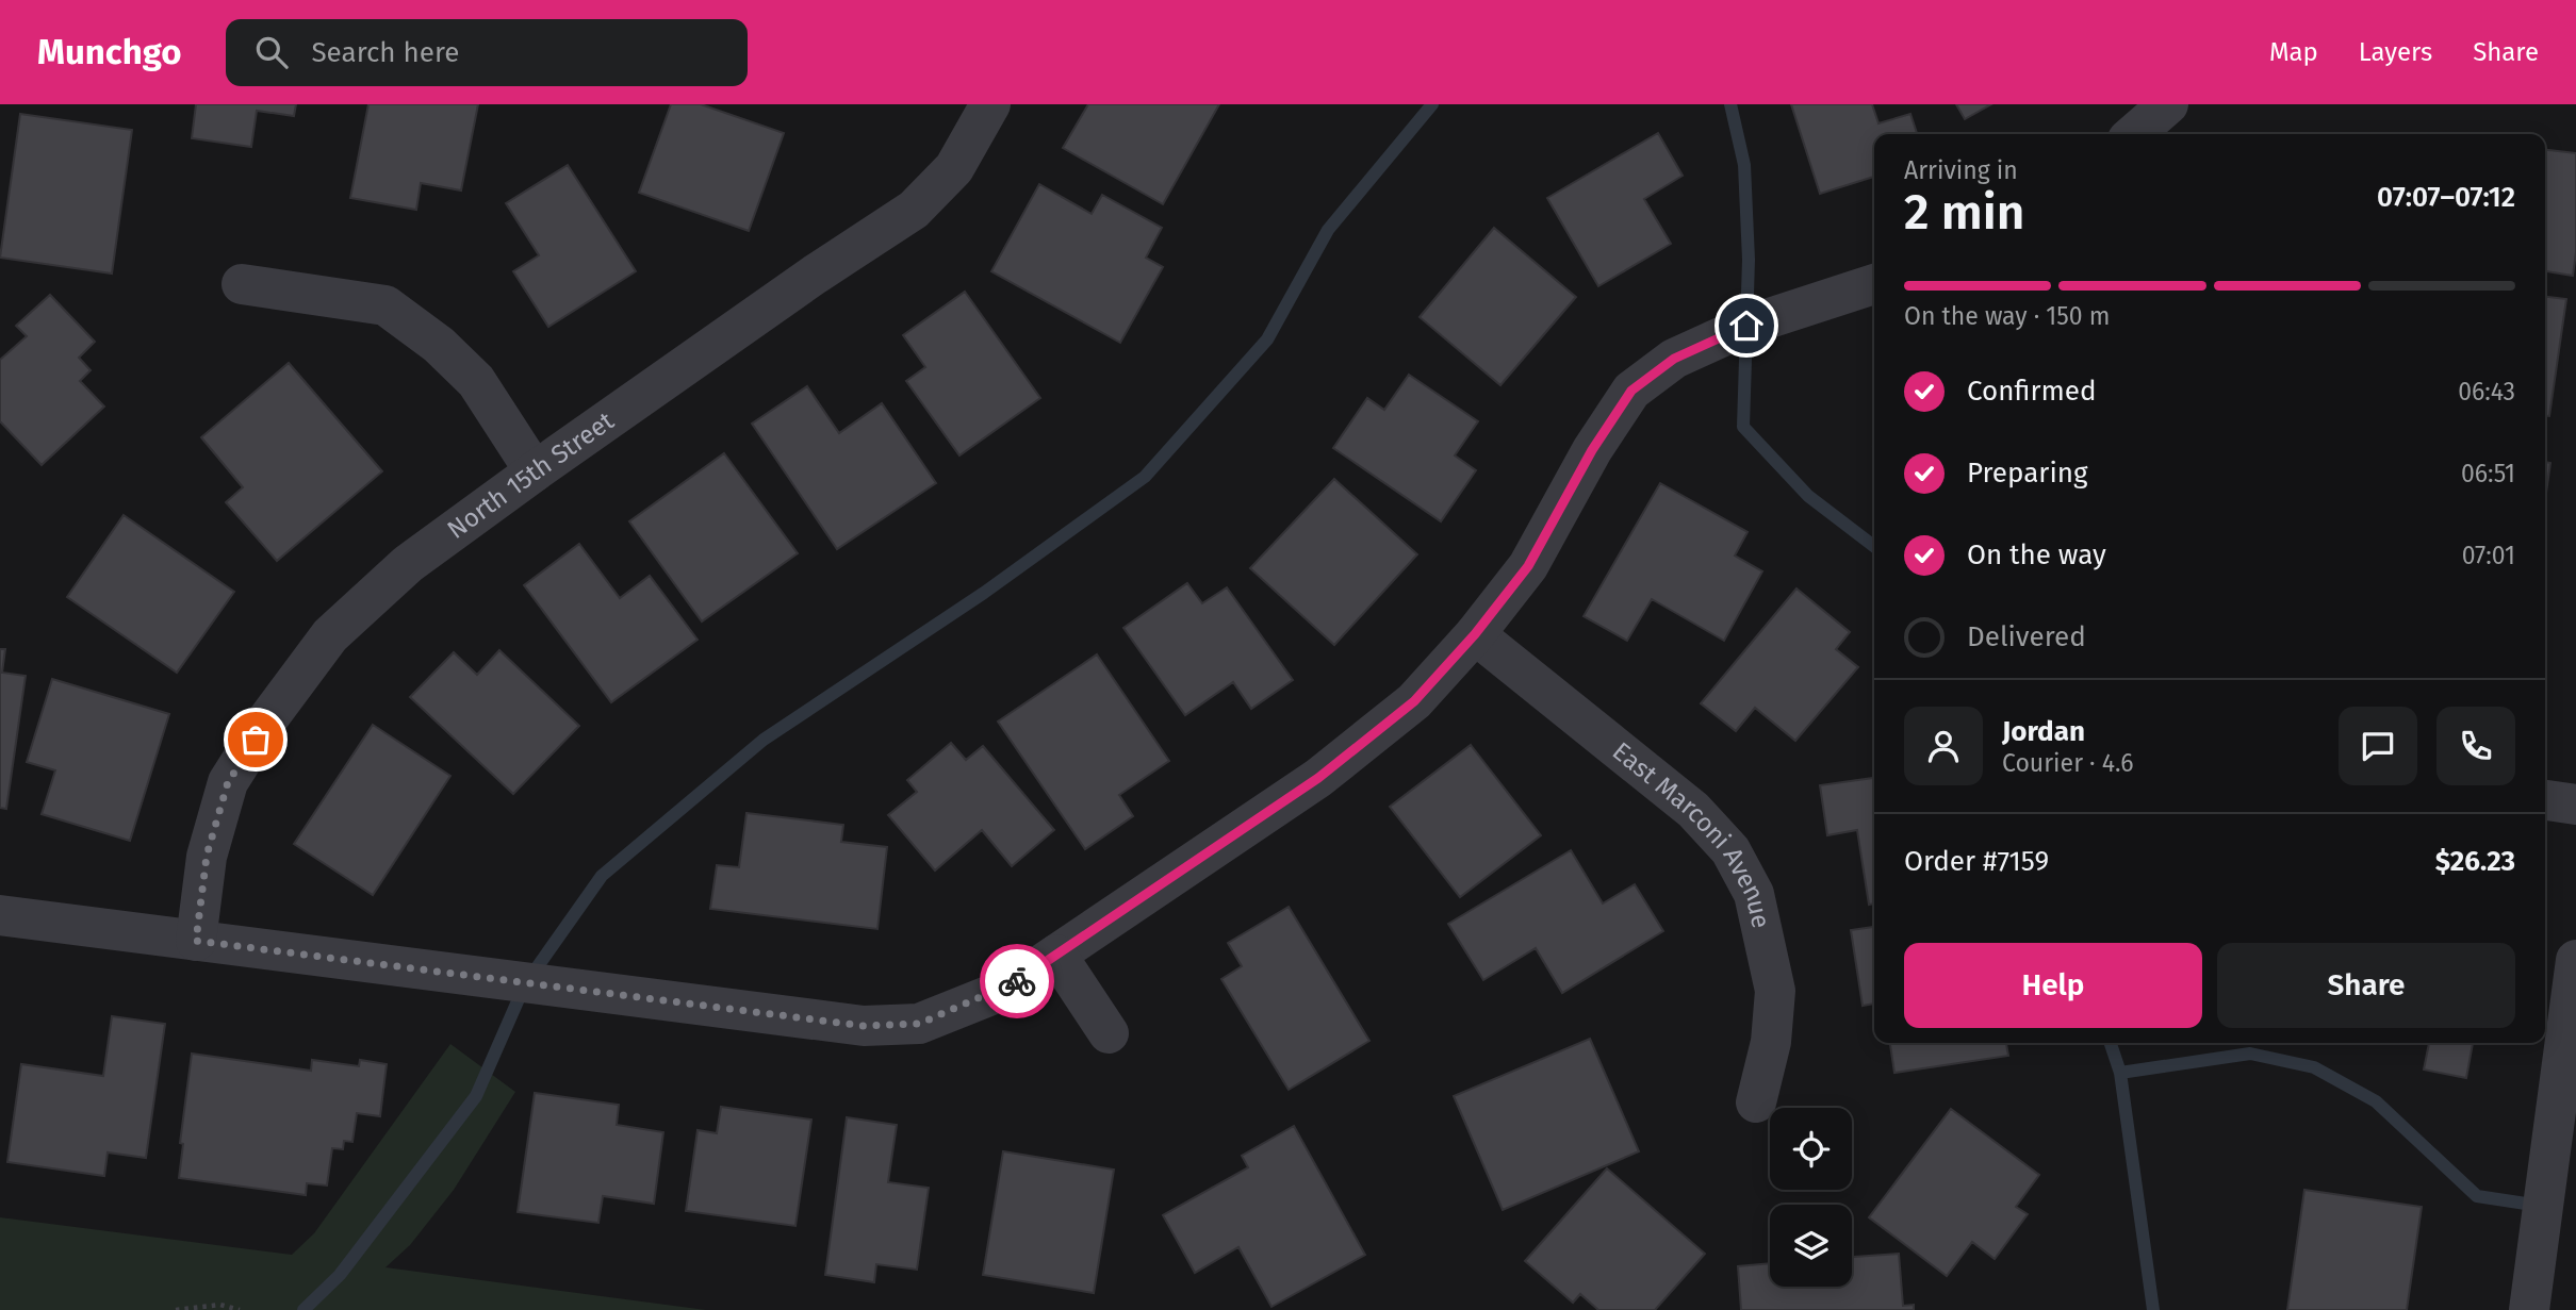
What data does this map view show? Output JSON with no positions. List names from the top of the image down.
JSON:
{
  "streets": {
    "street": ["North 15th Street", "East Marconi Avenue"]
  },
  "page": {
    "header": "Munchgo",
    "search": "Search here",
    "nav": ["Map", "Layers", "Share"],
    "heading": ["2 min", "Arriving in", "07:07–07:12"],
    "panel": [
      "Jordan",
      "Courier · 4.6",
      "Order #7159",
      "$26.23"
    ],
    "bar": "On the way · 150 m",
    "list": [
      ["Confirmed", "06:43"],
      ["Preparing", "06:51"],
      ["On the way", "07:01"],
      "Delivered"
    ],
    "buttons": ["Help", "Share"]
  }
}
